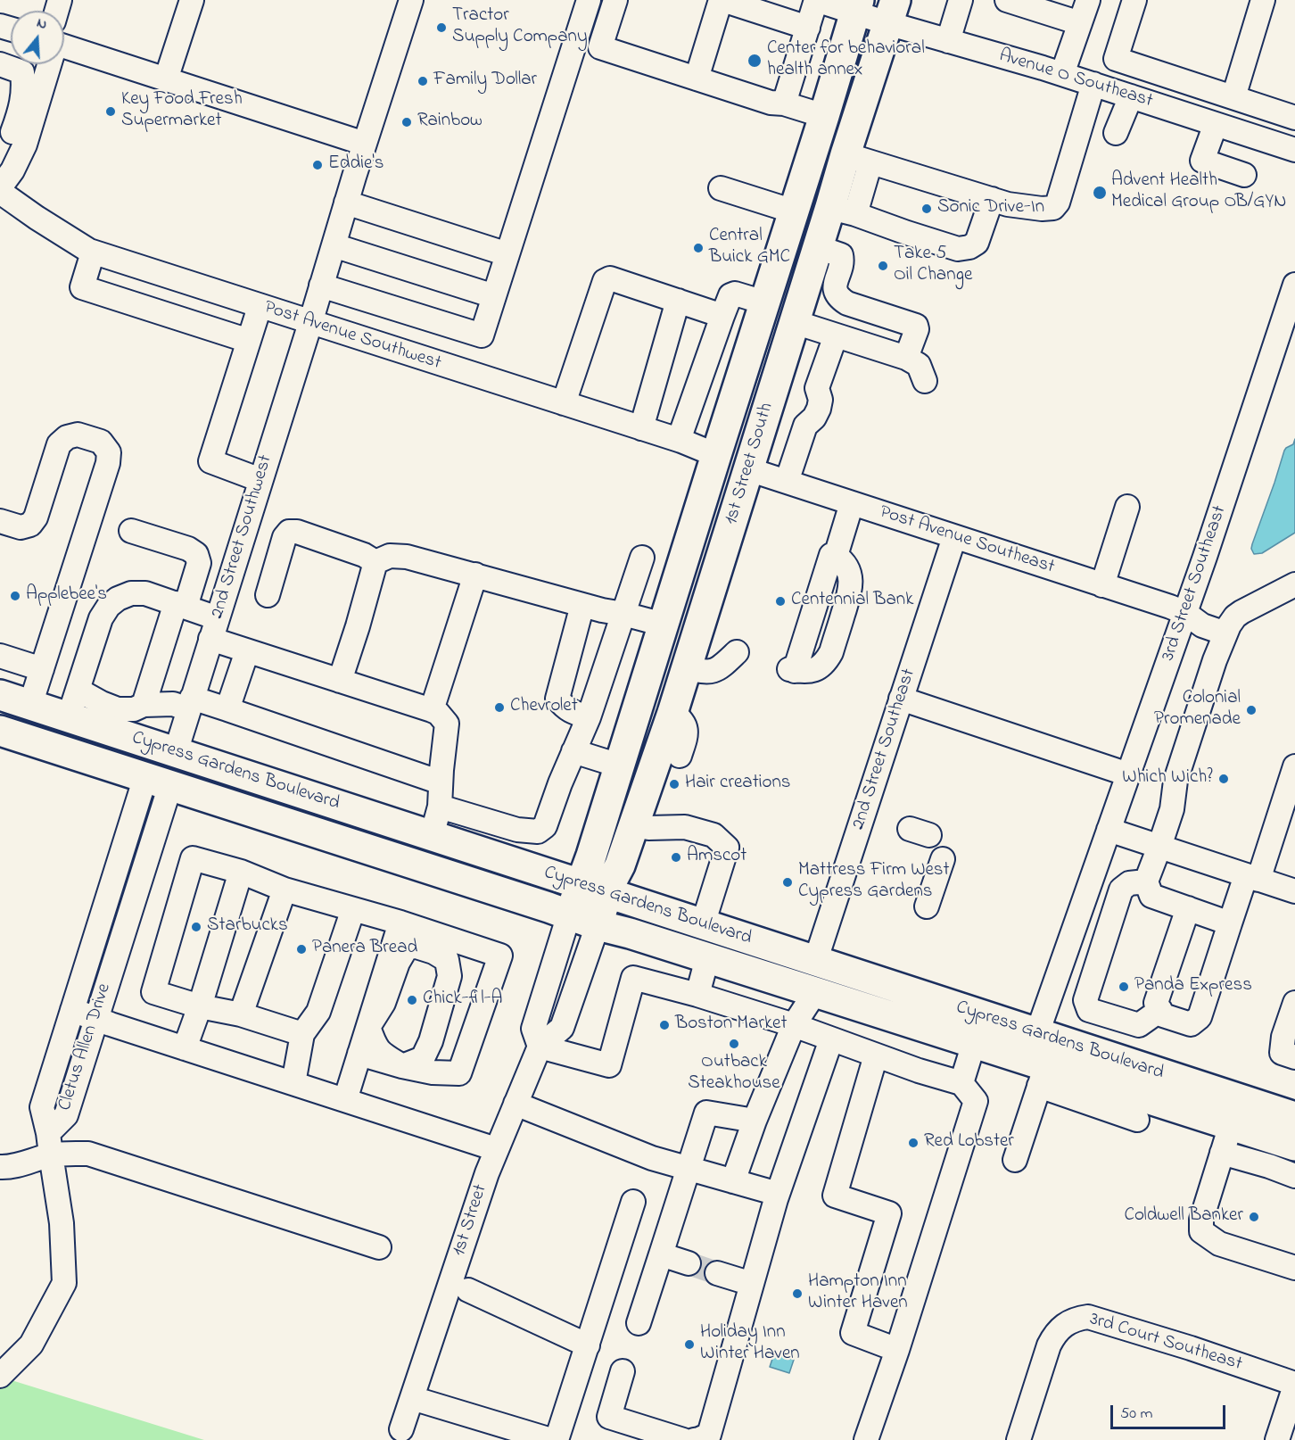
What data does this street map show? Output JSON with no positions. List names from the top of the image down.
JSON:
{
  "streets": {
    "main road": ["1st Street South", "Cypress Gardens Boulevard"],
    "street": [
      "Avenue O Southeast",
      "Post Avenue Southwest",
      "2nd Street Southwest",
      "Post Avenue Southeast",
      "3rd Street Southeast",
      "2nd Street Southeast",
      "Cletus Allen Drive",
      "1st Street",
      "3rd Court Southeast"
    ]
  },
  "crossings": [
    ["Avenue O Southeast", "1st Street South"],
    ["Post Avenue Southwest", "1st Street South"],
    ["Post Avenue Southwest", "2nd Street Southwest"],
    ["1st Street South", "Post Avenue Southeast"],
    ["1st Street South", "Cypress Gardens Boulevard"],
    ["1st Street South", "1st Street"],
    ["2nd Street Southwest", "Cypress Gardens Boulevard"],
    ["Post Avenue Southeast", "3rd Street Southeast"],
    ["Post Avenue Southeast", "2nd Street Southeast"],
    ["3rd Street Southeast", "Cypress Gardens Boulevard"],
    ["2nd Street Southeast", "Cypress Gardens Boulevard"],
    ["Cypress Gardens Boulevard", "Cletus Allen Drive"],
    ["Cypress Gardens Boulevard", "1st Street"]
  ],
  "places": [
    "Tractor Supply Company",
    "Center for behavioral health annex",
    "Family Dollar",
    "Key Food Fresh Supermarket",
    "Rainbow",
    "Eddie's",
    "Advent Health Medical Group OB/GYN",
    "Sonic Drive-In",
    "Central Buick GMC",
    "Take 5 Oil Change",
    "Applebee's",
    "Centennial Bank",
    "Chevrolet",
    "Colonial Promenade",
    "Which Wich?",
    "Hair creations",
    "Amscot",
    "Mattress Firm West Cypress Gardens",
    "Starbucks",
    "Panera Bread",
    "Panda Express",
    "Chick-fil-A",
    "Boston Market",
    "Outback Steakhouse",
    "Red Lobster",
    "Coldwell Banker",
    "Hampton Inn Winter Haven",
    "Holiday Inn Winter Haven"
  ],
  "scale_bar": "50 m",
  "north": "top"
}
